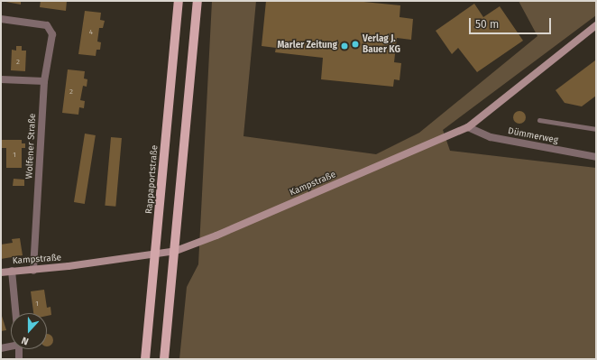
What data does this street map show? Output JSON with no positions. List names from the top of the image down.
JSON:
{
  "streets": {
    "main road": ["Rappaportstraße"],
    "street": ["Dümmerweg", "Wolfener Straße", "Kampstraße"]
  },
  "crossings": [
    ["Dümmerweg", "Kampstraße"],
    ["Wolfener Straße", "Kampstraße"],
    ["Rappaportstraße", "Kampstraße"]
  ],
  "places": ["Verlag J. Bauer KG", "Marler Zeitung"],
  "house_numbers": [
    "4",
    "2",
    "2",
    "1",
    "1"
  ],
  "scale_bar": "50 m",
  "north": "bottom"
}
